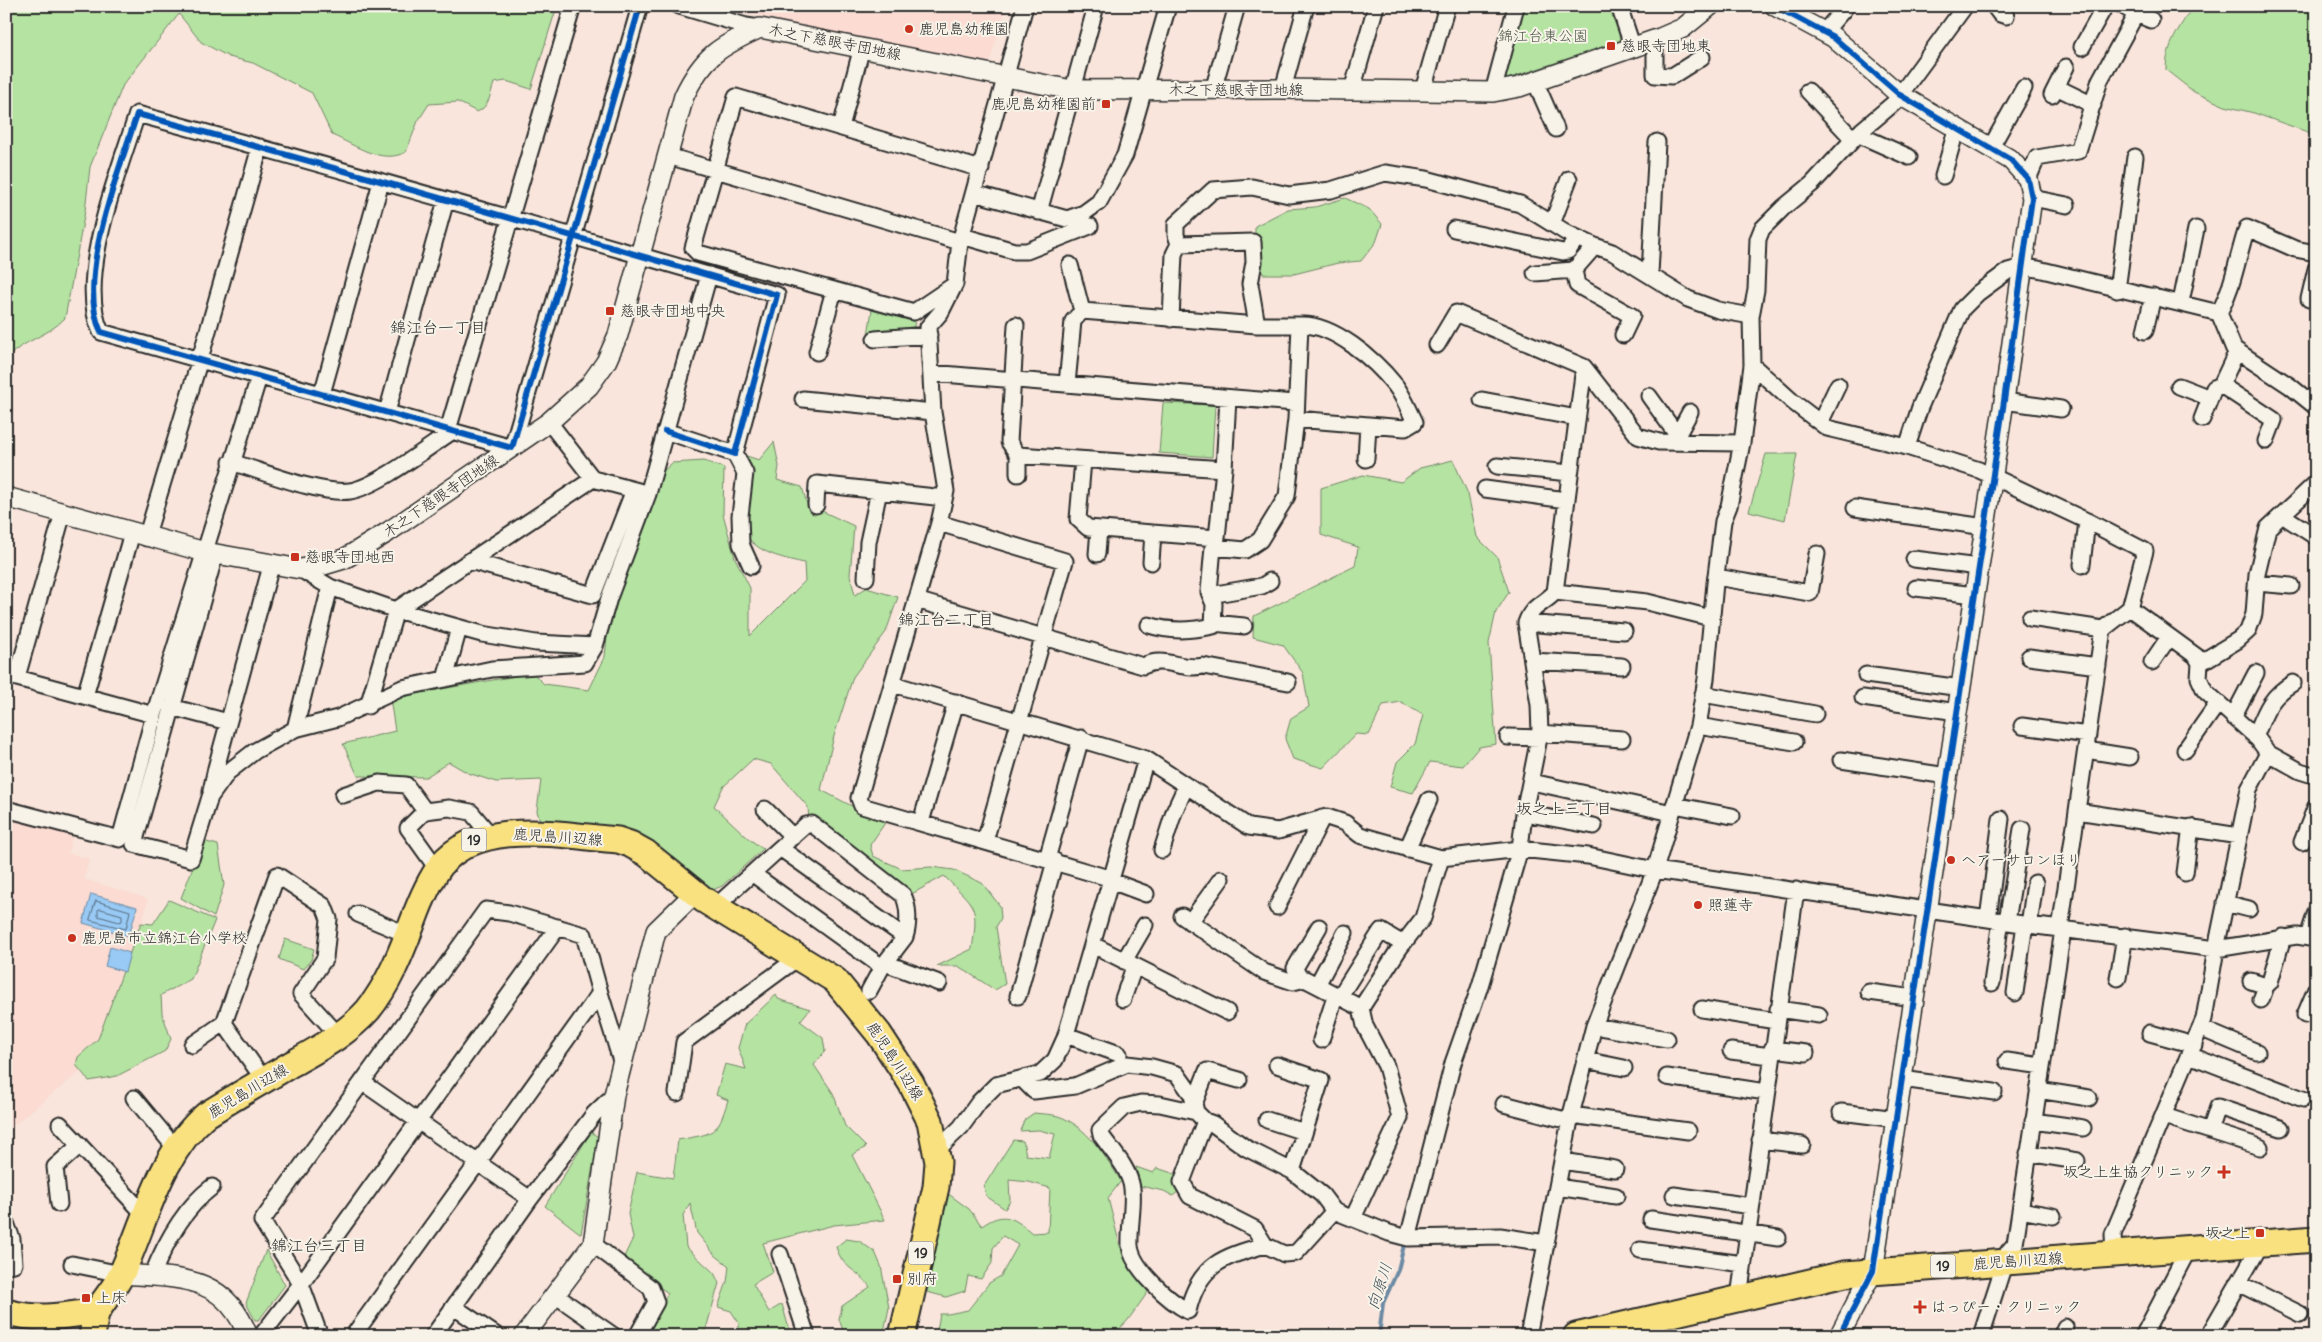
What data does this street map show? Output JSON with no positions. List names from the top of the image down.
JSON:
{
  "streets": {
    "main road": ["鹿児島川辺線", "19"],
    "street": ["木之下慈眼寺団地線"]
  },
  "districts": [
    "錦江台一丁目",
    "錦江台二丁目",
    "坂之上三丁目",
    "錦江台三丁目"
  ],
  "water": ["向原川"],
  "parks": ["錦江台東公園"],
  "places": {
    "other": [
      "鹿児島幼稚園",
      "ヘアーサロンほり",
      "照蓮寺",
      "鹿児島市立錦江台小学校"
    ],
    "transit": [
      "慈眼寺団地東",
      "鹿児島幼稚園前",
      "慈眼寺団地中央",
      "慈眼寺団地西",
      "坂之上",
      "別府",
      "上床"
    ],
    "health": ["坂之上生協クリニック", "はっぴー・クリニック"]
  }
}
